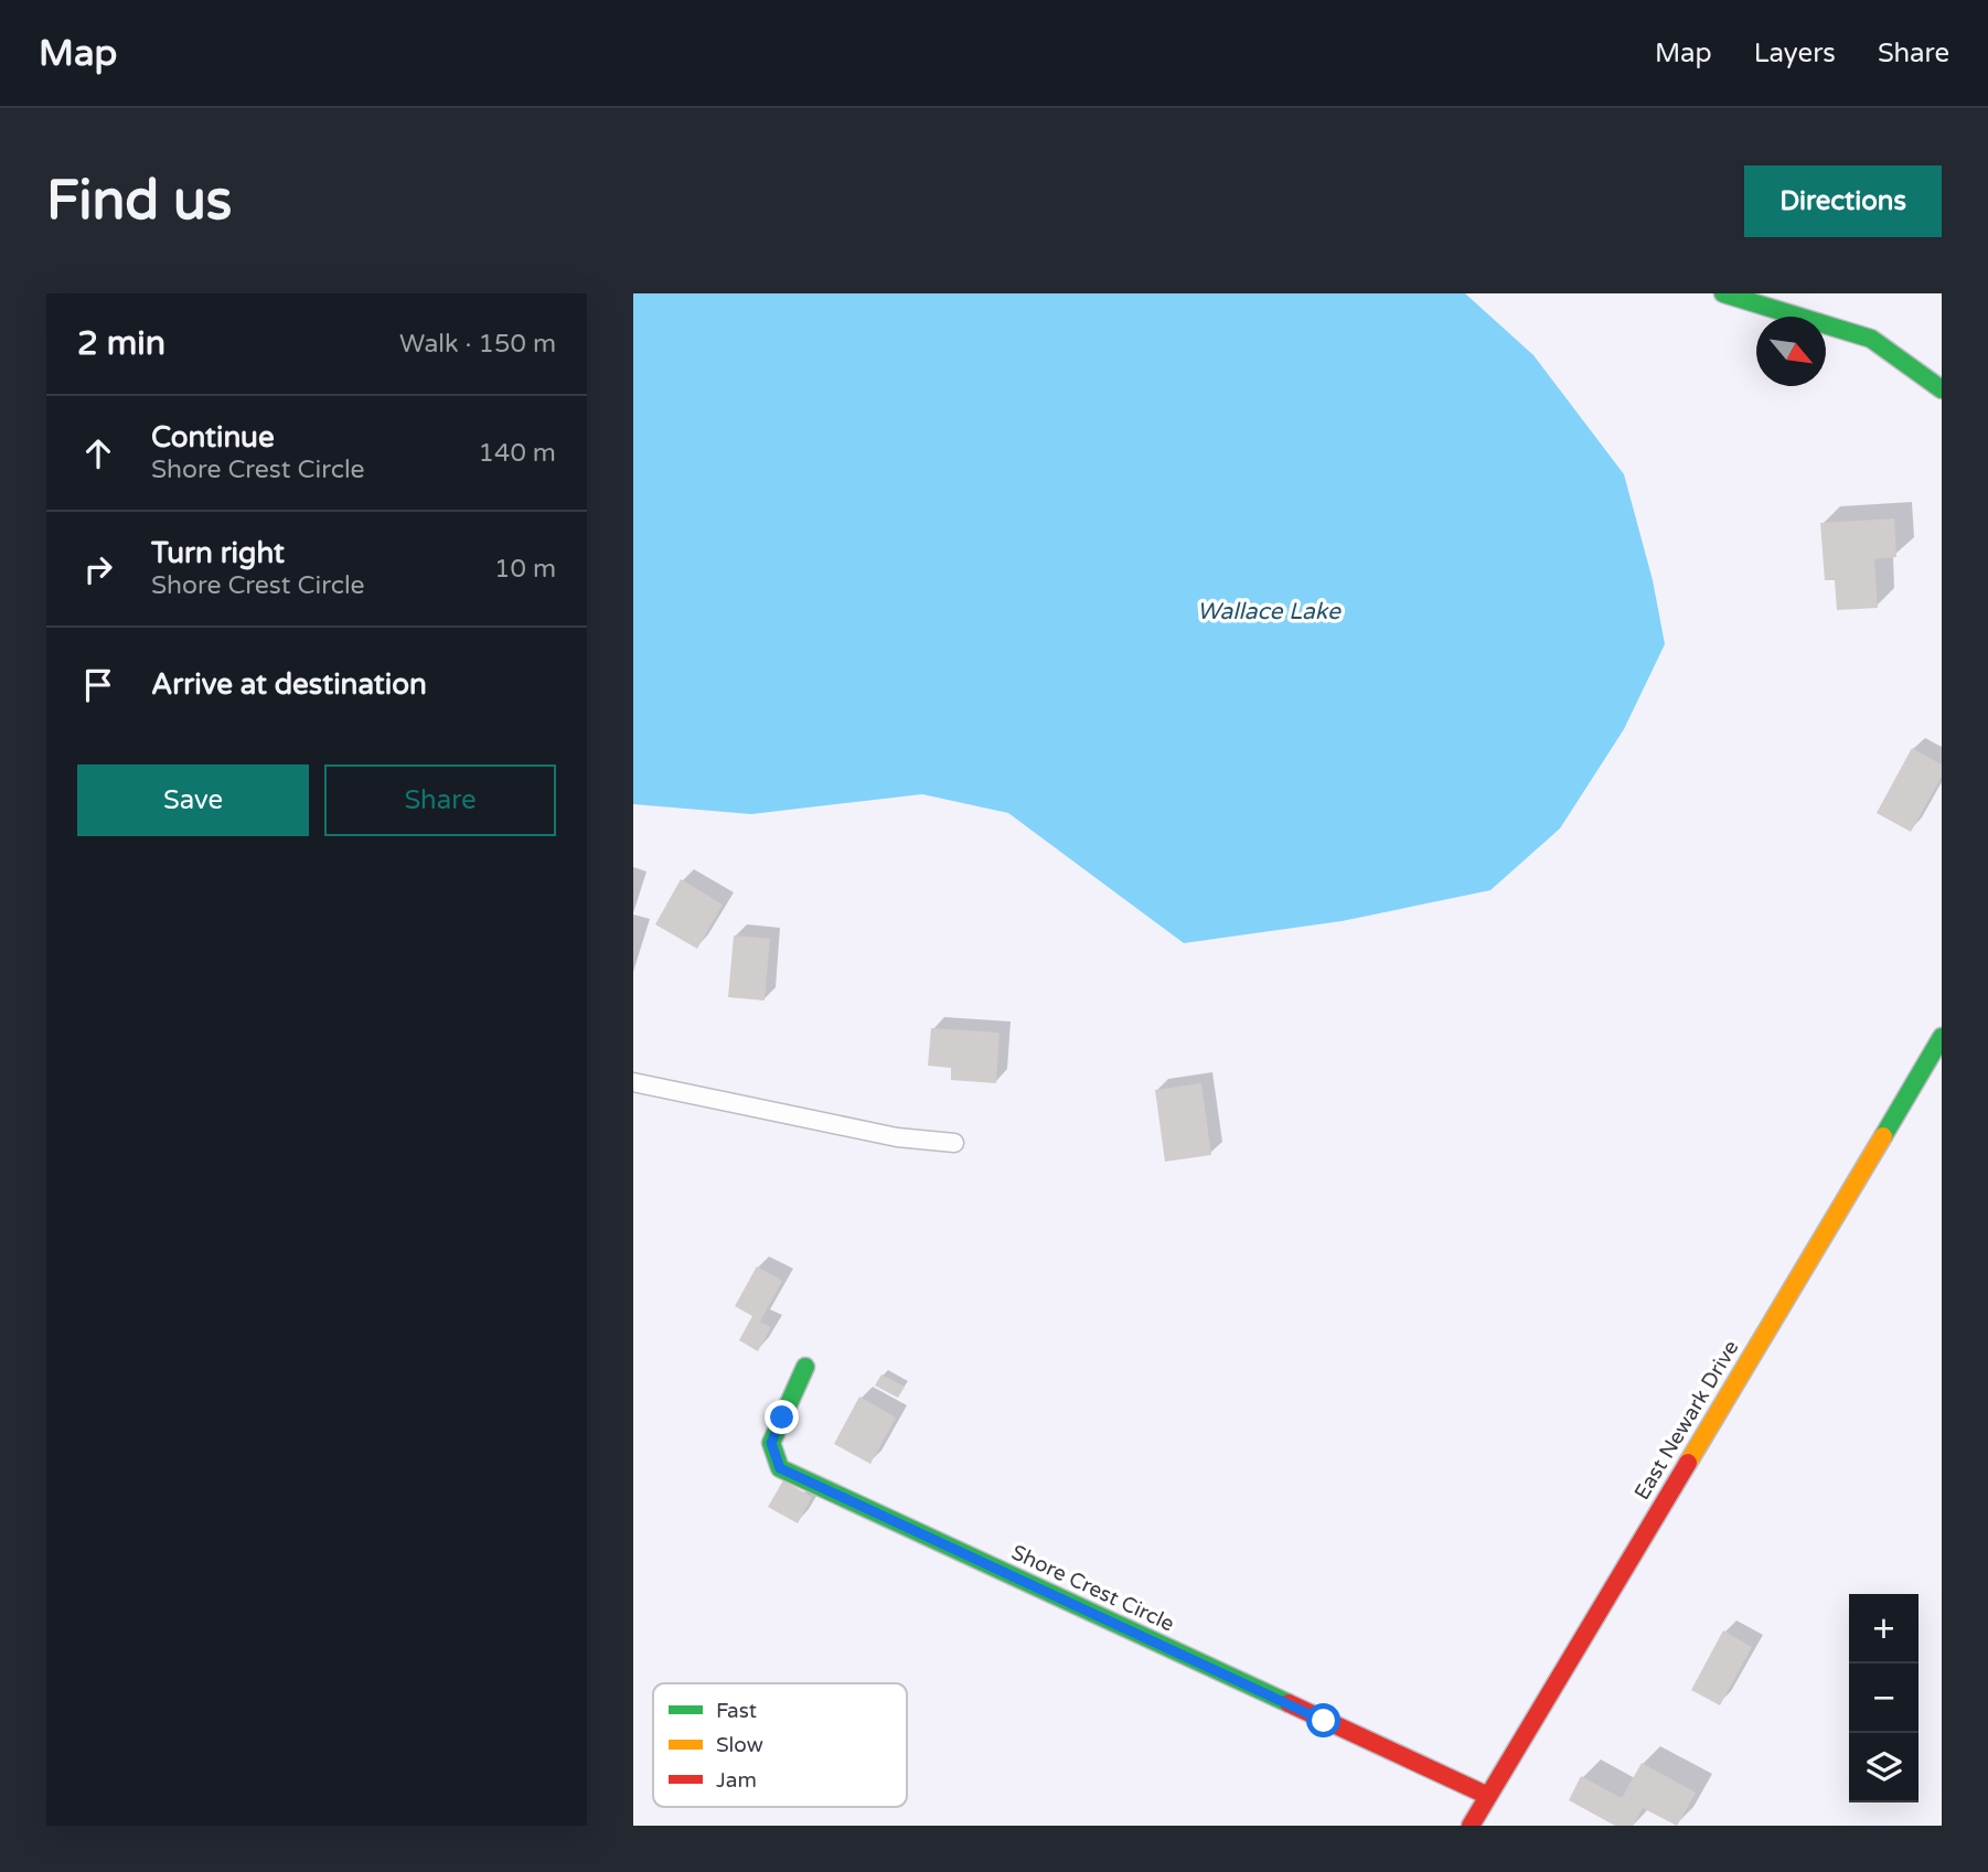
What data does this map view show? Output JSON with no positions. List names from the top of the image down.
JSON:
{
  "streets": {
    "street": ["East Newark Drive", "Shore Crest Circle"]
  },
  "crossings": [
    ["East Newark Drive", "Shore Crest Circle"]
  ],
  "water": ["Wallace Lake"],
  "legend": ["Fast", "Slow", "Jam"],
  "north": "bottom right",
  "page": {
    "header": "Map",
    "nav": ["Map", "Layers", "Share"],
    "buttons": [
      "Directions",
      ["Save", "Share"]
    ],
    "title": "Find us",
    "heading": ["2 min", "Walk · 150 m"],
    "list": [
      ["Continue", "Shore Crest Circle", "140 m"],
      ["Turn right", "Shore Crest Circle", "10 m"],
      "Arrive at destination"
    ],
    "map_buttons": ["+", "−"]
  }
}
